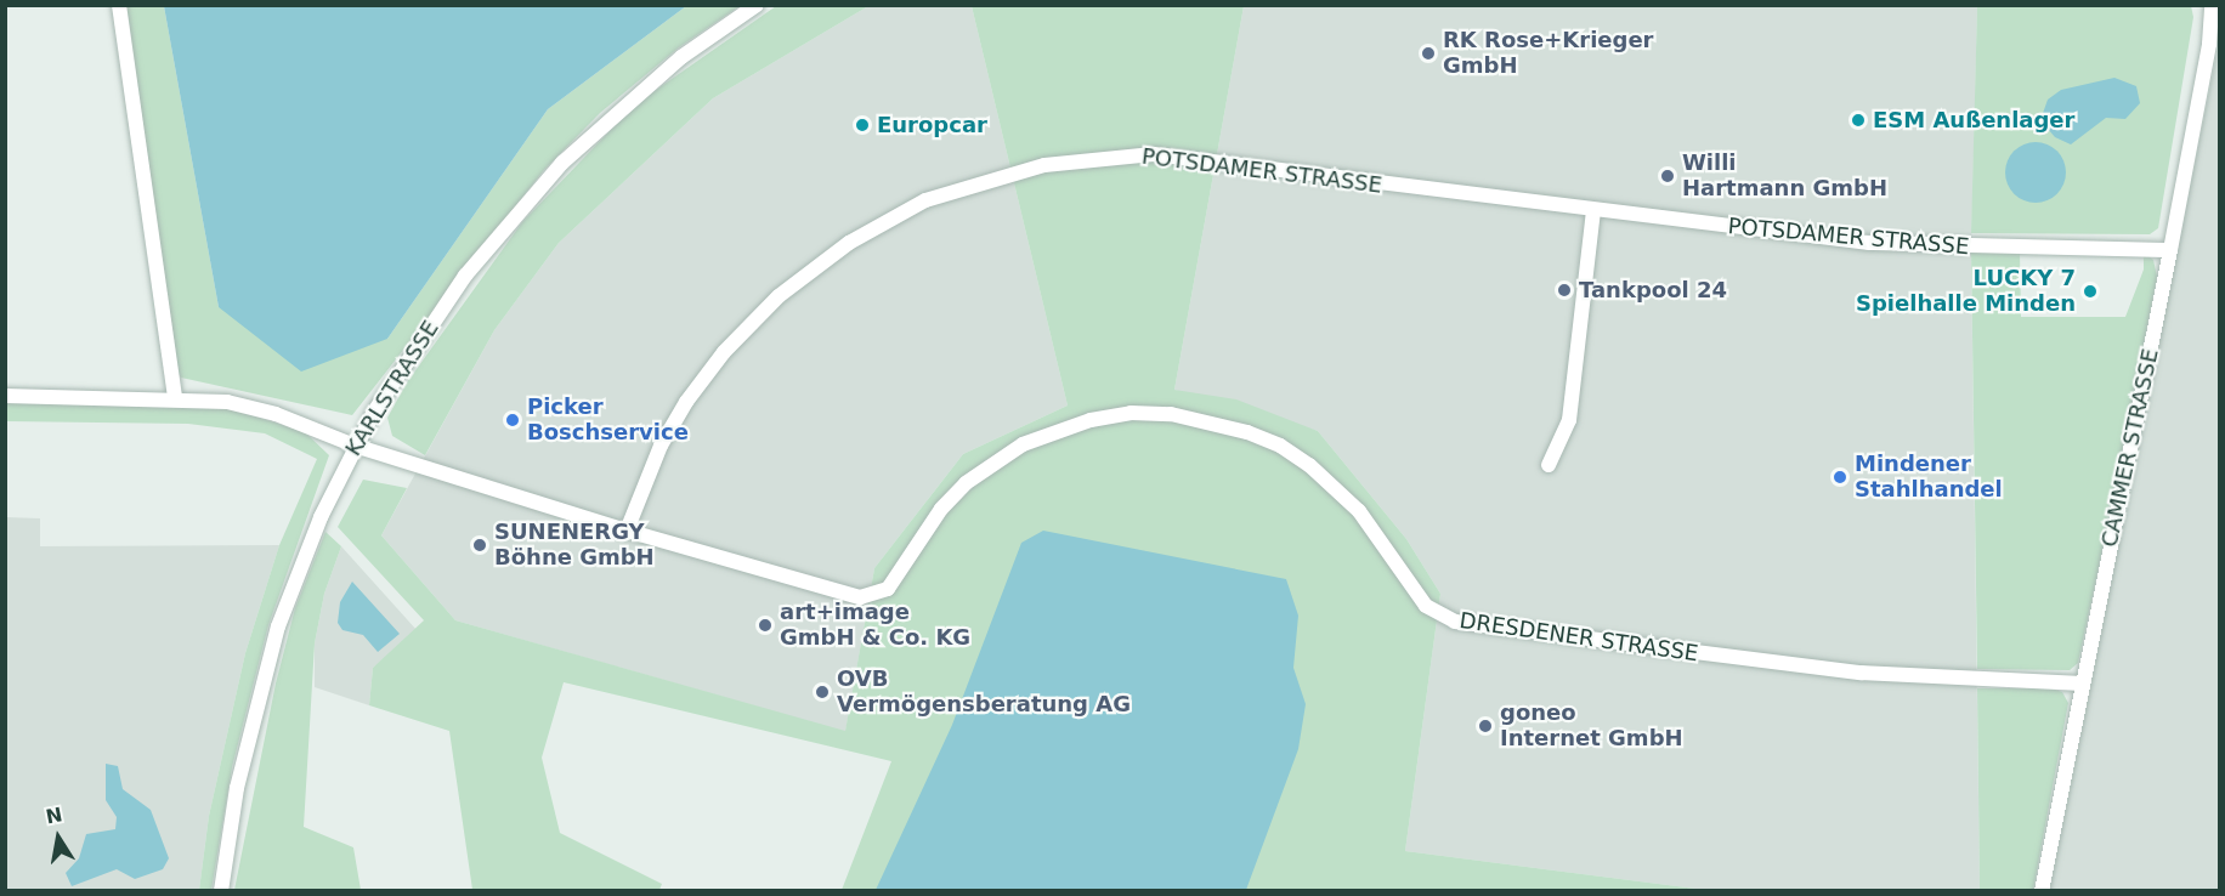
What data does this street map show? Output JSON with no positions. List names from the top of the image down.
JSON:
{
  "streets": {
    "street": [
      "POTSDAMER STRASSE",
      "KARLSTRASSE",
      "CAMMER STRASSE",
      "DRESDENER STRASSE"
    ]
  },
  "crossings": [
    ["POTSDAMER STRASSE", "CAMMER STRASSE"],
    ["POTSDAMER STRASSE", "DRESDENER STRASSE"],
    ["CAMMER STRASSE", "DRESDENER STRASSE"]
  ],
  "places": [
    "RK Rose+Krieger GmbH",
    "ESM Außenlager",
    "Europcar",
    "Willi Hartmann GmbH",
    "Tankpool 24",
    "LUCKY 7 Spielhalle Minden",
    "Picker Boschservice",
    "Mindener Stahlhandel",
    "SUNENERGY Böhne GmbH",
    "art+image GmbH & Co. KG",
    "OVB Vermögensberatung AG",
    "goneo Internet GmbH"
  ],
  "north": "top"
}
